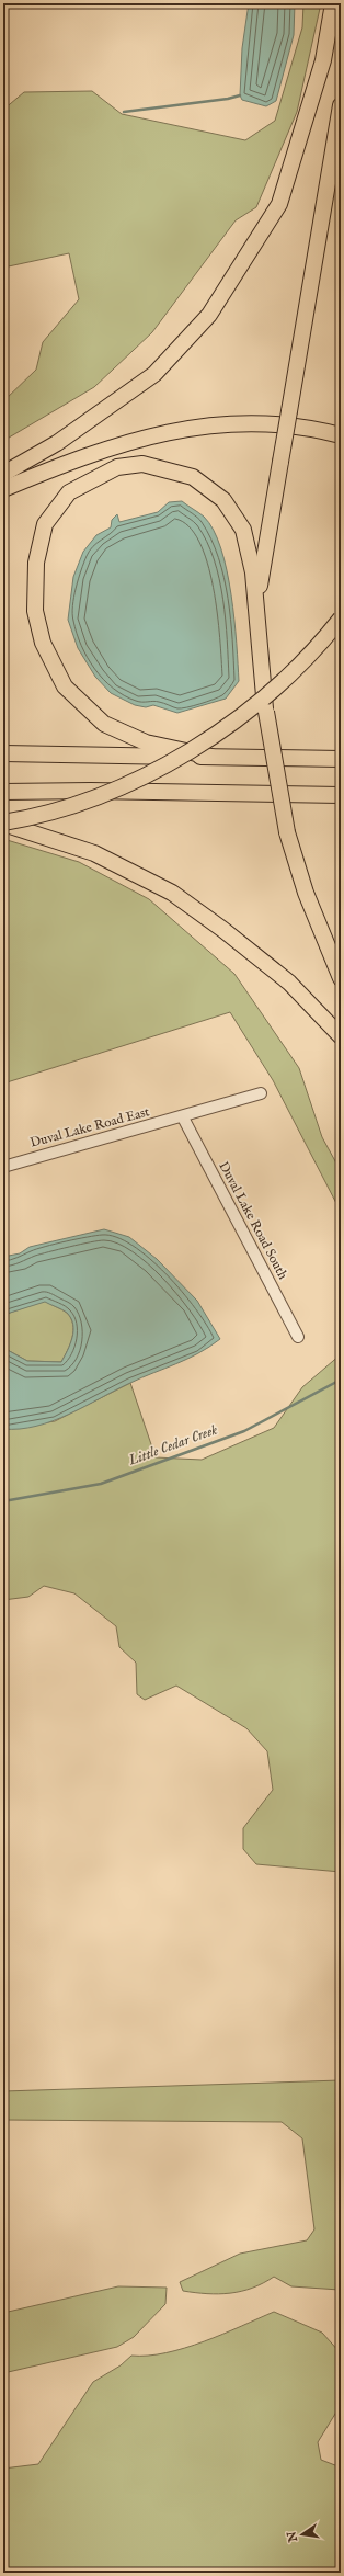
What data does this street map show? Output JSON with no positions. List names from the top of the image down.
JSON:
{
  "streets": {
    "street": ["Duval Lake Road East", "Duval Lake Road South"]
  },
  "crossings": [
    ["Duval Lake Road East", "Duval Lake Road South"]
  ],
  "water": ["Little Cedar Creek"],
  "north": "left"
}
